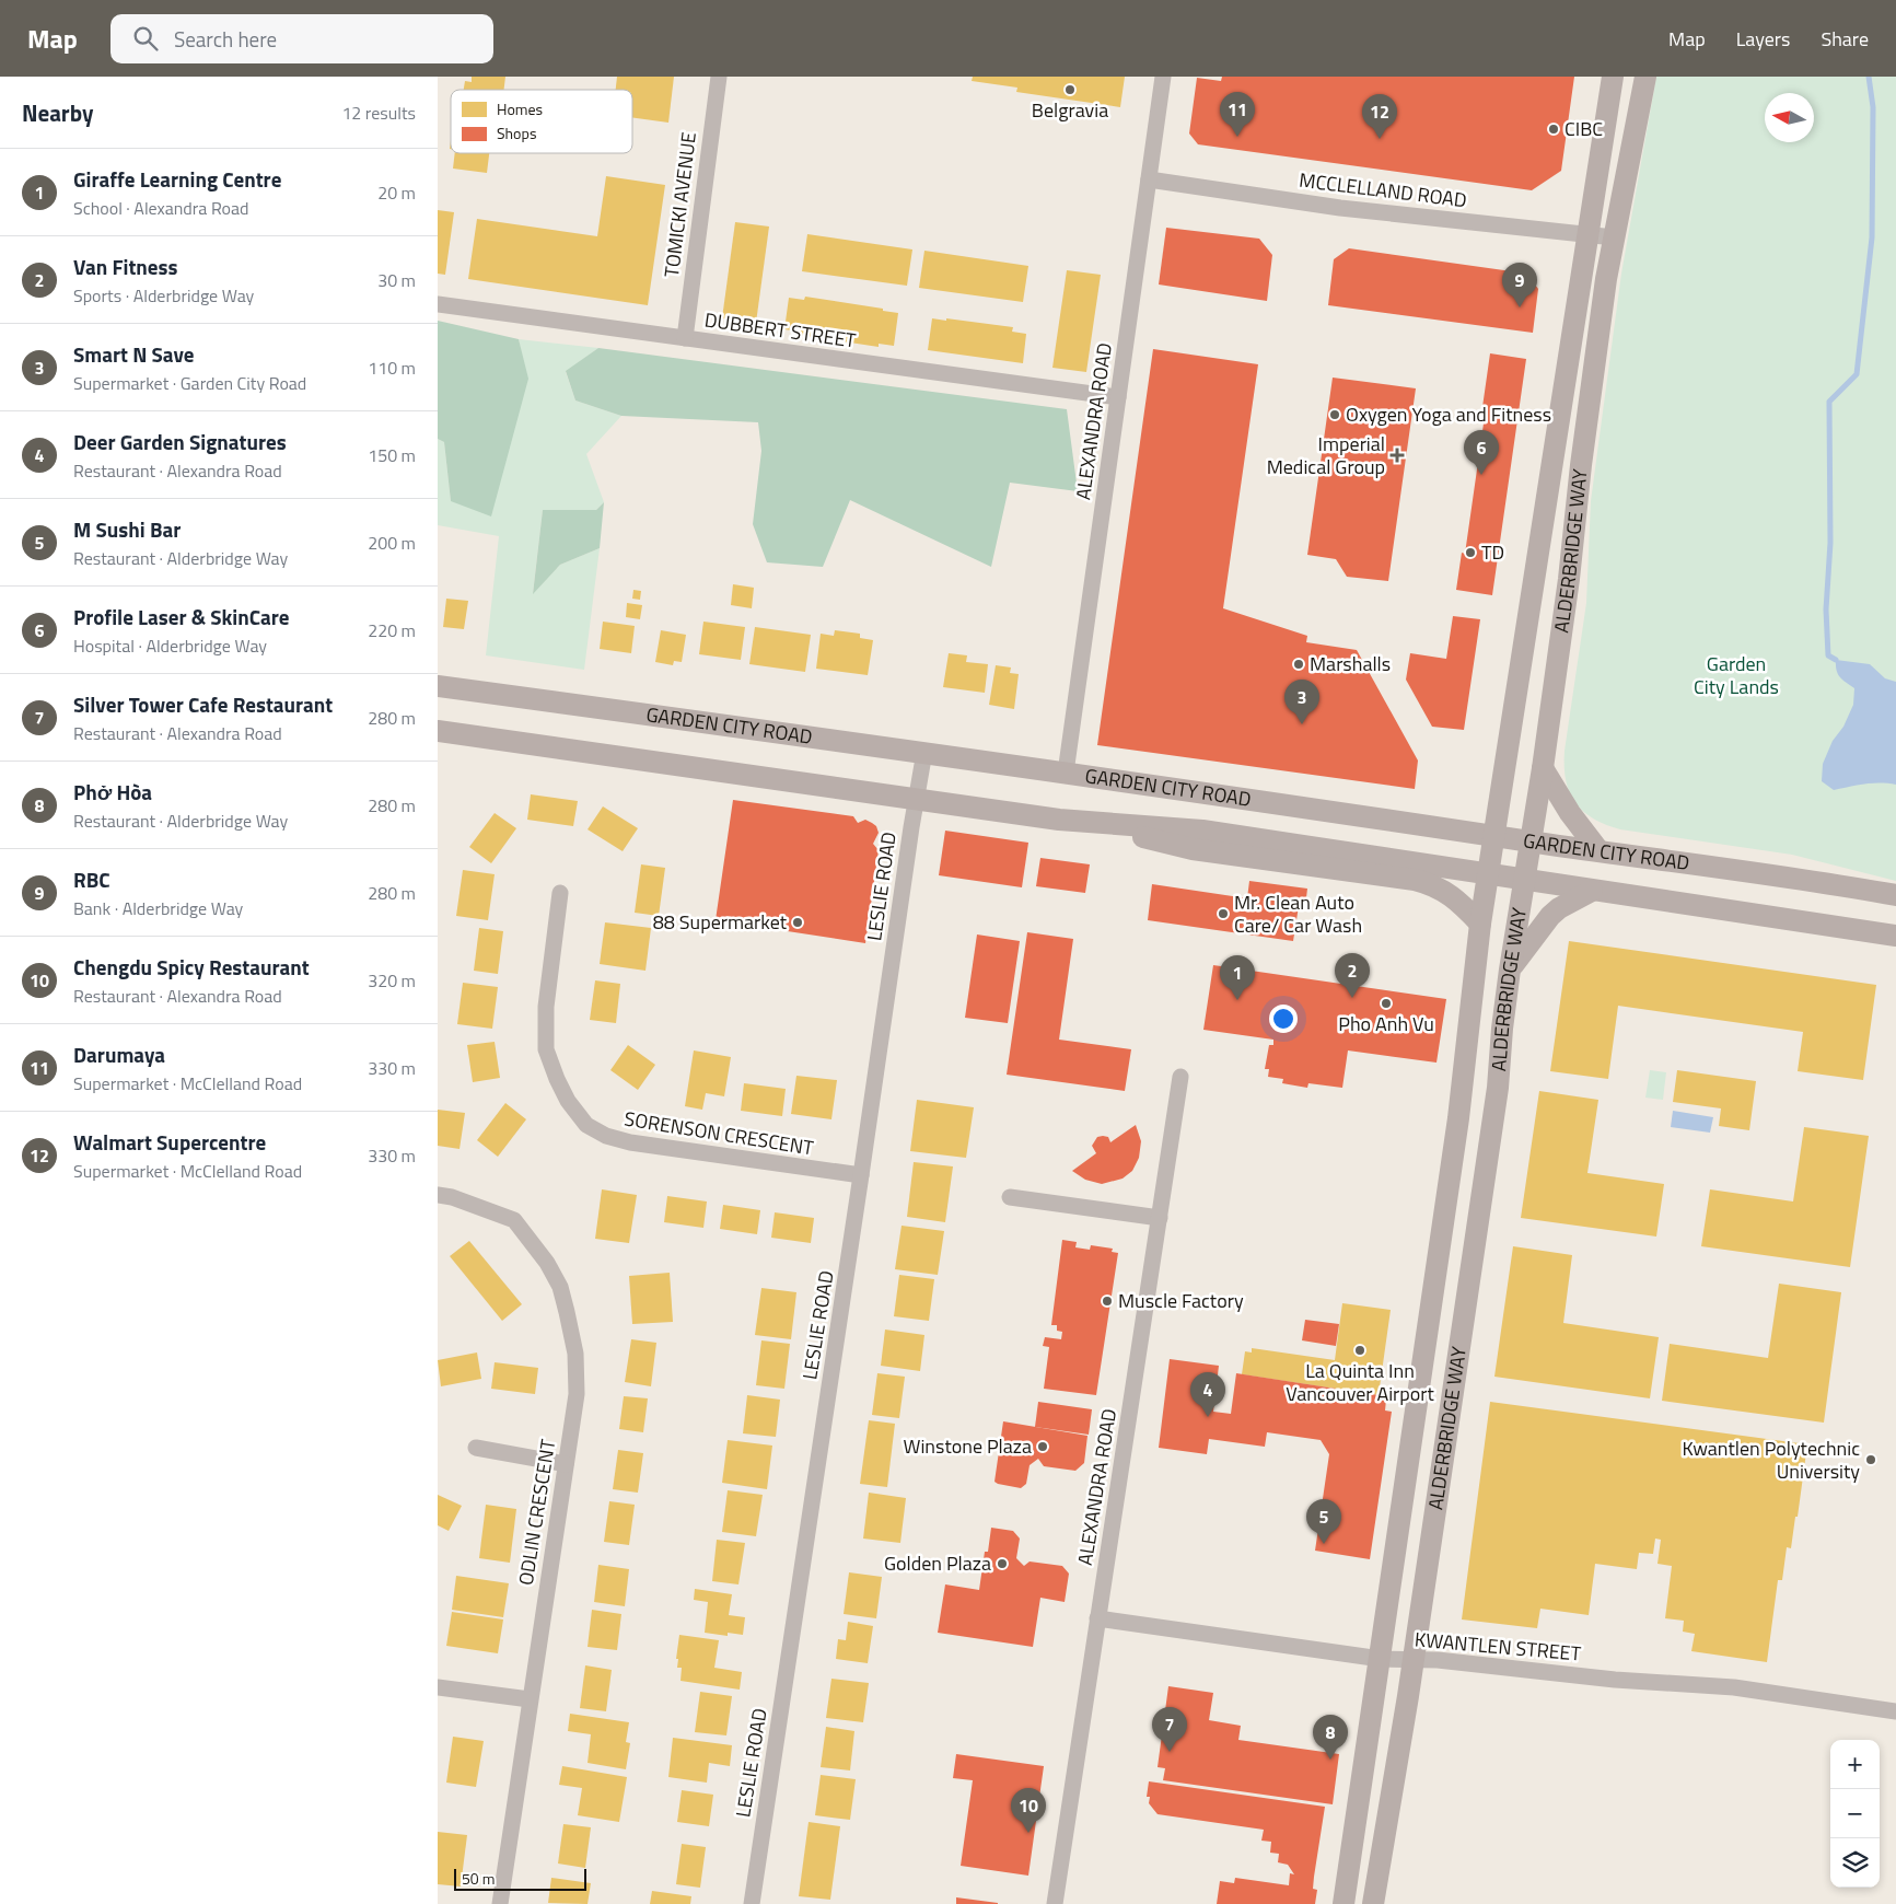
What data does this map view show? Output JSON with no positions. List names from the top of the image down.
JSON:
{
  "streets": {
    "main road": ["ALDERBRIDGE WAY", "GARDEN CITY ROAD"],
    "street": [
      "MCCLELLAND ROAD",
      "TOMICKI AVENUE",
      "DUBBERT STREET",
      "ALEXANDRA ROAD",
      "LESLIE ROAD",
      "SORENSON CRESCENT",
      "ODLIN CRESCENT",
      "KWANTLEN STREET"
    ]
  },
  "crossings": [
    ["MCCLELLAND ROAD", "ALEXANDRA ROAD"],
    ["MCCLELLAND ROAD", "ALDERBRIDGE WAY"],
    ["TOMICKI AVENUE", "DUBBERT STREET"],
    ["DUBBERT STREET", "ALEXANDRA ROAD"],
    ["ALEXANDRA ROAD", "GARDEN CITY ROAD"],
    ["ALEXANDRA ROAD", "KWANTLEN STREET"],
    ["ALDERBRIDGE WAY", "GARDEN CITY ROAD"],
    ["ALDERBRIDGE WAY", "KWANTLEN STREET"],
    ["GARDEN CITY ROAD", "LESLIE ROAD"],
    ["LESLIE ROAD", "SORENSON CRESCENT"]
  ],
  "parks": ["Garden City Lands"],
  "places": {
    "other": [
      "Belgravia",
      "CIBC",
      "Oxygen Yoga and Fitness",
      "TD",
      "Marshalls",
      "Mr. Clean Auto Care/ Car Wash",
      "88 Supermarket",
      "Pho Anh Vu",
      "Muscle Factory",
      "La Quinta Inn Vancouver Airport",
      "Winstone Plaza",
      "Kwantlen Polytechnic University",
      "Golden Plaza"
    ],
    "health": ["Imperial Medical Group"]
  },
  "legend": ["Homes", "Shops"],
  "scale_bar": "50 m",
  "north": "left",
  "page": {
    "header": "Map",
    "search": "Search here",
    "nav": ["Map", "Layers", "Share"],
    "heading": ["Nearby", "12 results"],
    "pins": [
      "11",
      "12",
      "9",
      "6",
      "3",
      "2",
      "1",
      "4",
      "5",
      "7",
      "8",
      "10"
    ],
    "list": [
      {
        "mark": "1",
        "name": "Giraffe Learning Centre",
        "note": "School · Alexandra Road",
        "value": "20 m"
      },
      {
        "mark": "2",
        "name": "Van Fitness",
        "note": "Sports · Alderbridge Way",
        "value": "30 m"
      },
      {
        "mark": "3",
        "name": "Smart N Save",
        "note": "Supermarket · Garden City Road",
        "value": "110 m"
      },
      {
        "mark": "4",
        "name": "Deer Garden Signatures",
        "note": "Restaurant · Alexandra Road",
        "value": "150 m"
      },
      {
        "mark": "5",
        "name": "M Sushi Bar",
        "note": "Restaurant · Alderbridge Way",
        "value": "200 m"
      },
      {
        "mark": "6",
        "name": "Profile Laser & SkinCare",
        "note": "Hospital · Alderbridge Way",
        "value": "220 m"
      },
      {
        "mark": "7",
        "name": "Silver Tower Cafe Restaurant",
        "note": "Restaurant · Alexandra Road",
        "value": "280 m"
      },
      {
        "mark": "8",
        "name": "Phở Hòa",
        "note": "Restaurant · Alderbridge Way",
        "value": "280 m"
      },
      {
        "mark": "9",
        "name": "RBC",
        "note": "Bank · Alderbridge Way",
        "value": "280 m"
      },
      {
        "mark": "10",
        "name": "Chengdu Spicy Restaurant",
        "note": "Restaurant · Alexandra Road",
        "value": "320 m"
      },
      {
        "mark": "11",
        "name": "Darumaya",
        "note": "Supermarket · McClelland Road",
        "value": "330 m"
      },
      {
        "mark": "12",
        "name": "Walmart Supercentre",
        "note": "Supermarket · McClelland Road",
        "value": "330 m"
      }
    ],
    "map_buttons": ["+", "−"],
    "scale": "50 m"
  }
}
